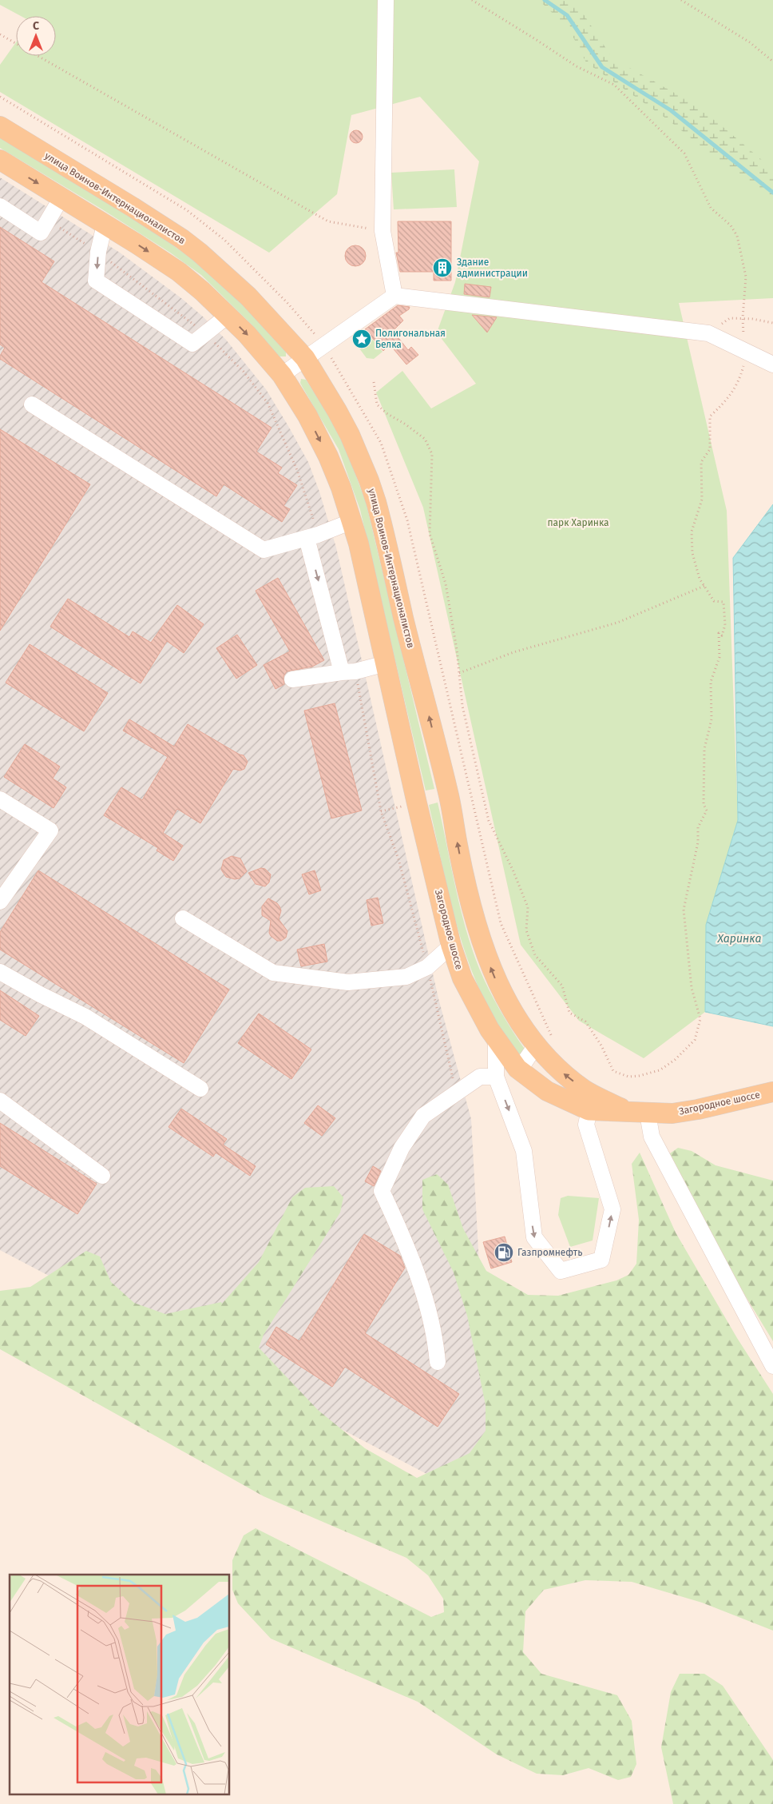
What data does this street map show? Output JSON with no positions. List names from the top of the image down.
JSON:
{
  "streets": {
    "main road": ["улица Воинов-Интернационалистов", "Загородное шоссе"]
  },
  "crossings": [
    ["улица Воинов-Интернационалистов", "Загородное шоссе"]
  ],
  "water": ["Харинка"],
  "parks": ["парк Харинка"],
  "places": {
    "building": ["Здание администрации"],
    "place": ["Полигональная Белка"],
    "fuel station": ["Газпромнефть"]
  },
  "north": "top"
}
